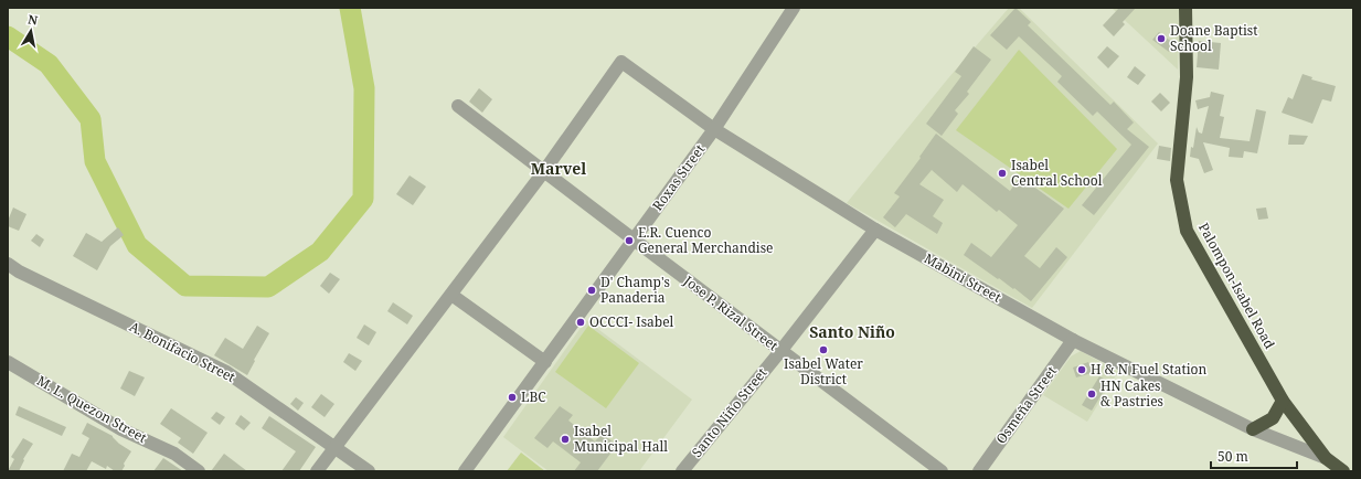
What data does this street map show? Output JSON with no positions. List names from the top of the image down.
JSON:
{
  "streets": {
    "highway": ["Palompon-Isabel Road"],
    "street": [
      "Roxas Street",
      "Mabini Street",
      "Jose P. Rizal Street",
      "A. Bonifacio Street",
      "Osmeña Street",
      "M. L. Quezon Street",
      "Santo Niño Street"
    ]
  },
  "crossings": [
    ["Roxas Street", "Mabini Street"],
    ["Roxas Street", "Jose P. Rizal Street"],
    ["Mabini Street", "Palompon-Isabel Road"],
    ["Mabini Street", "Jose P. Rizal Street"],
    ["Mabini Street", "Osmeña Street"],
    ["Mabini Street", "Santo Niño Street"],
    ["Jose P. Rizal Street", "Santo Niño Street"]
  ],
  "districts": ["Marvel", "Santo Niño"],
  "places": [
    "Doane Baptist School",
    "Isabel Central School",
    "E.R. Cuenco General Merchandise",
    "D' Champ's Panaderia",
    "OCCCI- Isabel",
    "Isabel Water District",
    "H & N Fuel Station",
    "HN Cakes & Pastries",
    "LBC",
    "Isabel Municipal Hall"
  ],
  "scale_bar": "50 m",
  "north": "top"
}
